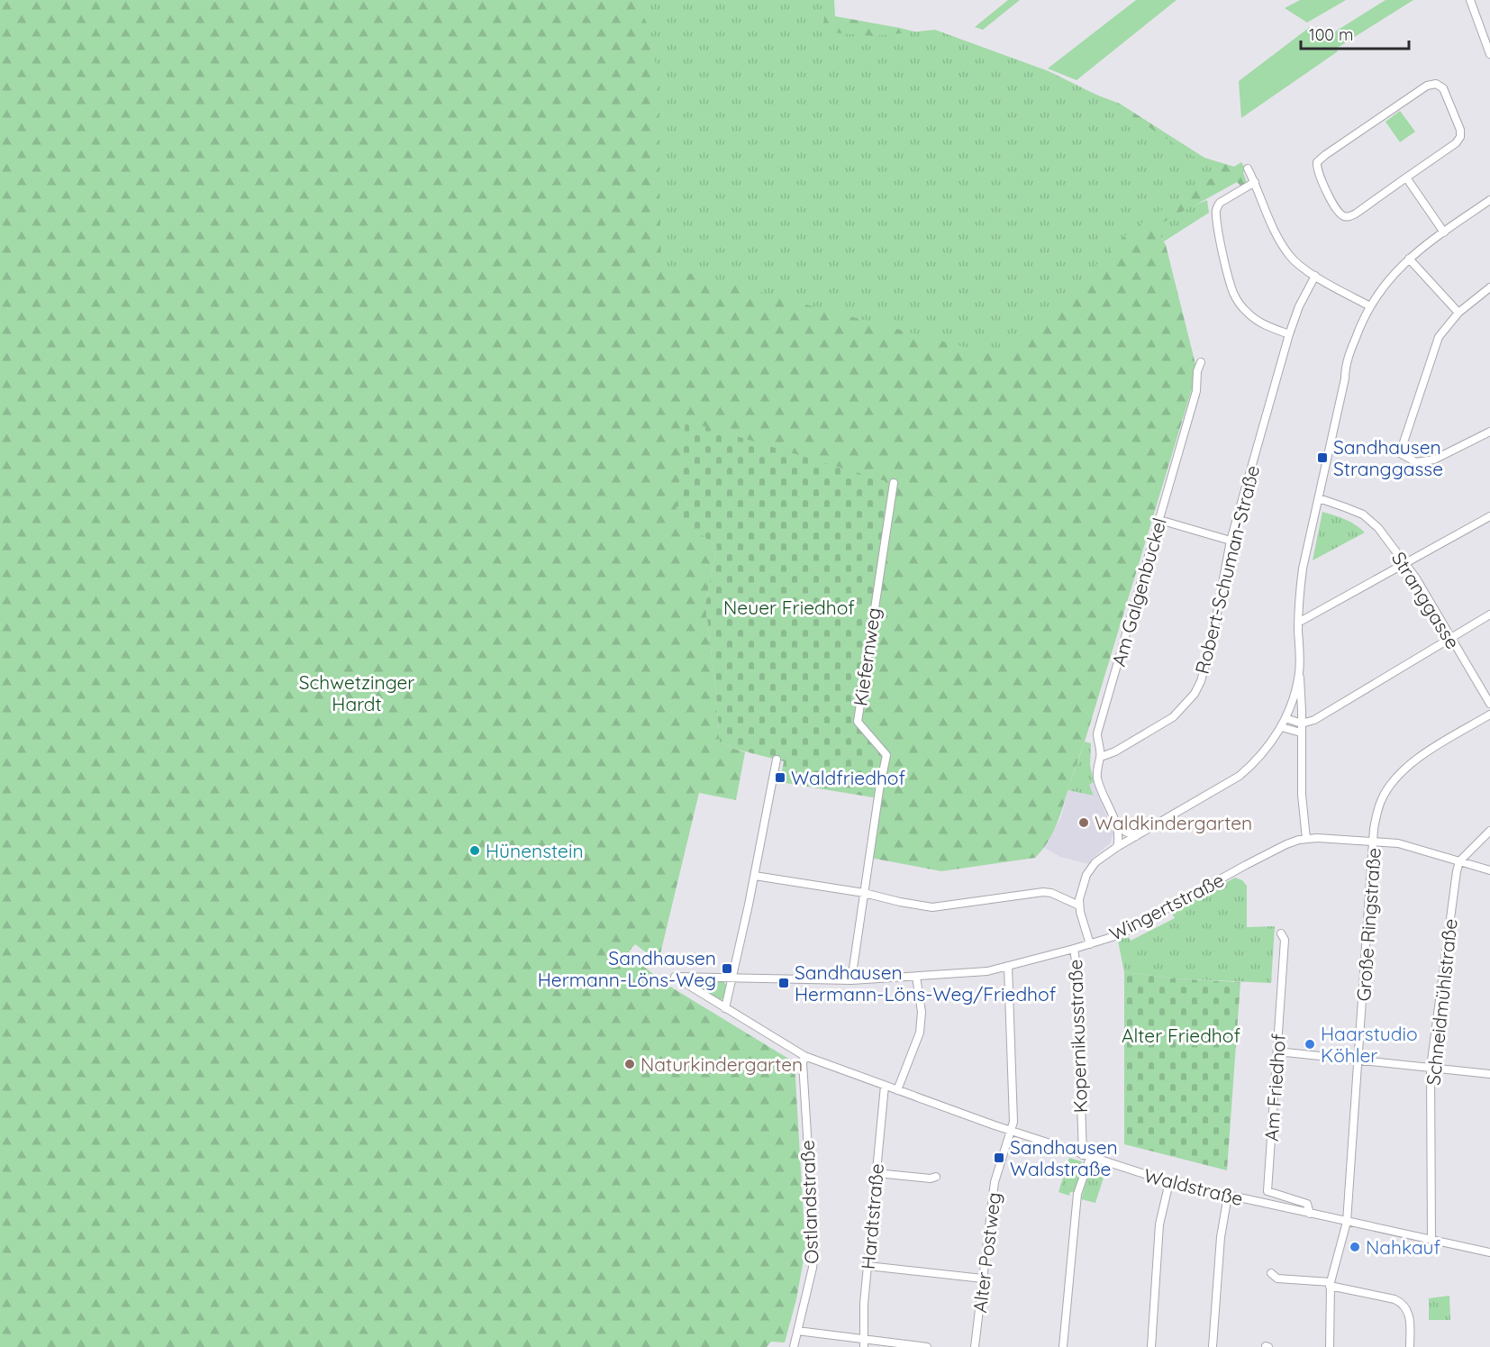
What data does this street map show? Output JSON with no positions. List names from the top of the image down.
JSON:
{
  "streets": {
    "street": [
      "Robert-Schuman-Straße",
      "Am Galgenbuckel",
      "Stranggasse",
      "Kiefernweg",
      "Wingertstraße",
      "Große Ringstraße",
      "Schneidmühlstraße",
      "Kopernikusstraße",
      "Am Friedhof",
      "Waldstraße",
      "Ostlandstraße",
      "Hardtstraße",
      "Alter Postweg"
    ]
  },
  "crossings": [
    ["Robert-Schuman-Straße", "Am Galgenbuckel"],
    ["Kiefernweg", "Wingertstraße"],
    ["Wingertstraße", "Große Ringstraße"],
    ["Wingertstraße", "Schneidmühlstraße"],
    ["Wingertstraße", "Kopernikusstraße"],
    ["Wingertstraße", "Waldstraße"],
    ["Wingertstraße", "Alter Postweg"],
    ["Große Ringstraße", "Waldstraße"],
    ["Schneidmühlstraße", "Waldstraße"],
    ["Kopernikusstraße", "Waldstraße"],
    ["Am Friedhof", "Waldstraße"],
    ["Waldstraße", "Ostlandstraße"],
    ["Waldstraße", "Hardtstraße"],
    ["Waldstraße", "Alter Postweg"]
  ],
  "parks": ["Neuer Friedhof", "Schwetzinger Hardt", "Alter Friedhof"],
  "places": {
    "transit": [
      "Sandhausen Stranggasse",
      "Waldfriedhof",
      "Sandhausen Hermann-Löns-Weg",
      "Sandhausen Hermann-Löns-Weg/Friedhof",
      "Sandhausen Waldstraße"
    ],
    "other": [
      "Waldkindergarten",
      "Hünenstein",
      "Haarstudio Köhler",
      "Naturkindergarten",
      "Nahkauf"
    ]
  },
  "scale_bar": "100 m"
}
